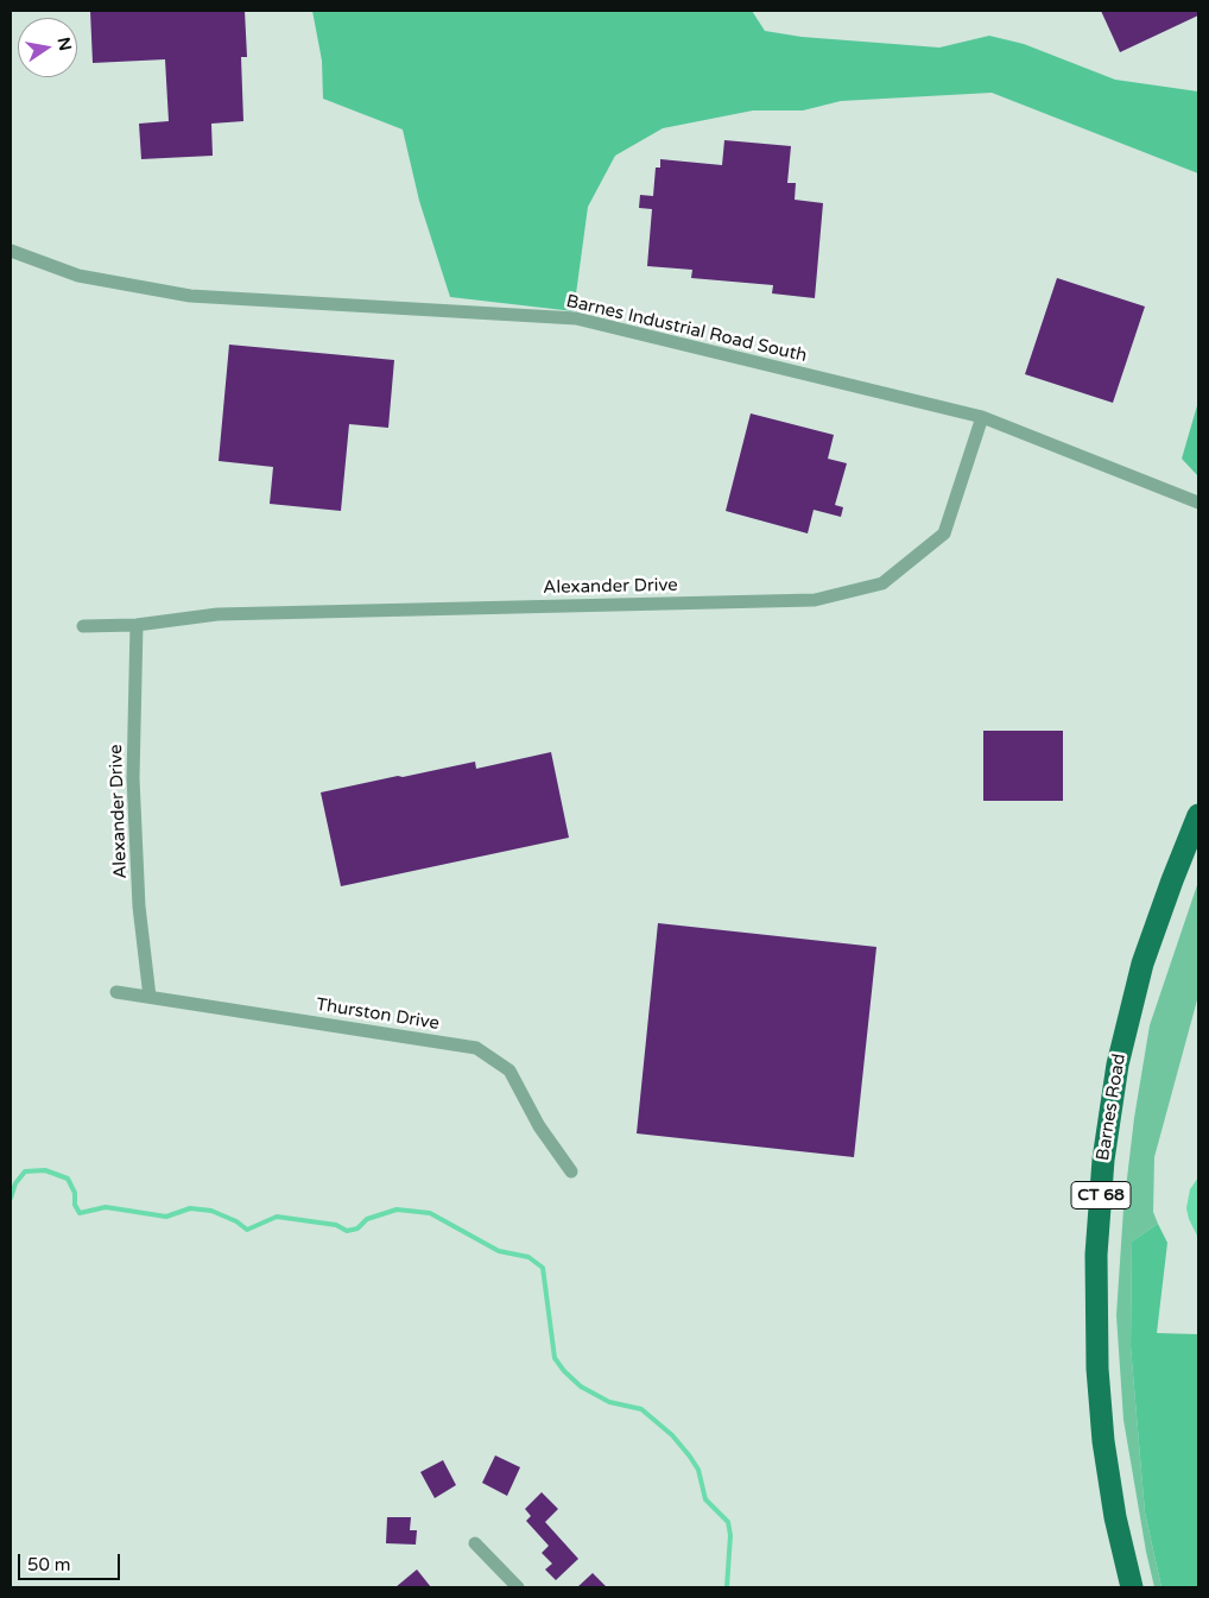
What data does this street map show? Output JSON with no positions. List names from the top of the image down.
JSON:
{
  "streets": {
    "main road": ["Barnes Road", "CT 68"],
    "street": ["Barnes Industrial Road South", "Alexander Drive", "Thurston Drive"]
  },
  "crossings": [
    ["Barnes Industrial Road South", "Alexander Drive"],
    ["Alexander Drive", "Thurston Drive"]
  ],
  "scale_bar": "50 m",
  "north": "right"
}
